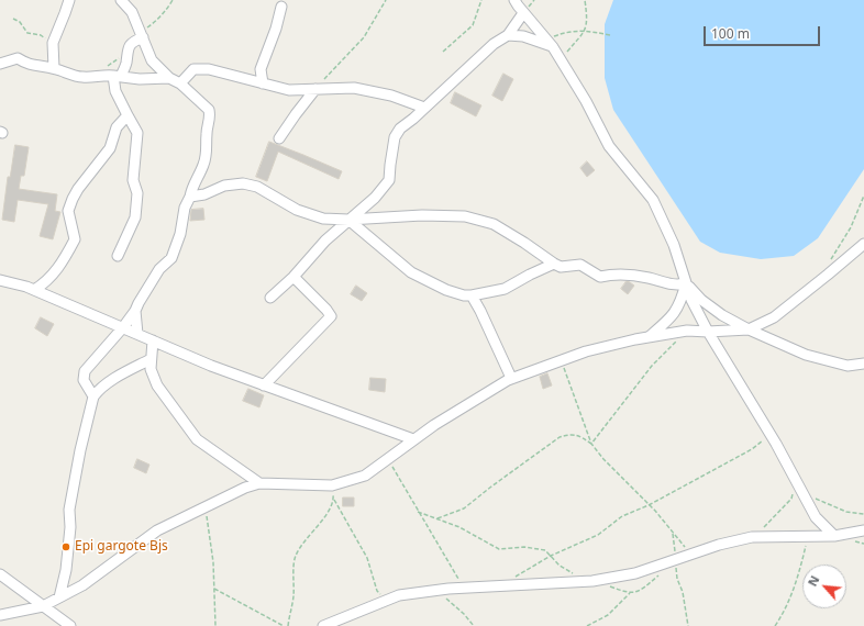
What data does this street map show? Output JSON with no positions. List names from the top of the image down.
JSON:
{
  "places": ["Epi gargote Bjs"],
  "scale_bar": "100 m",
  "north": "top left"
}
